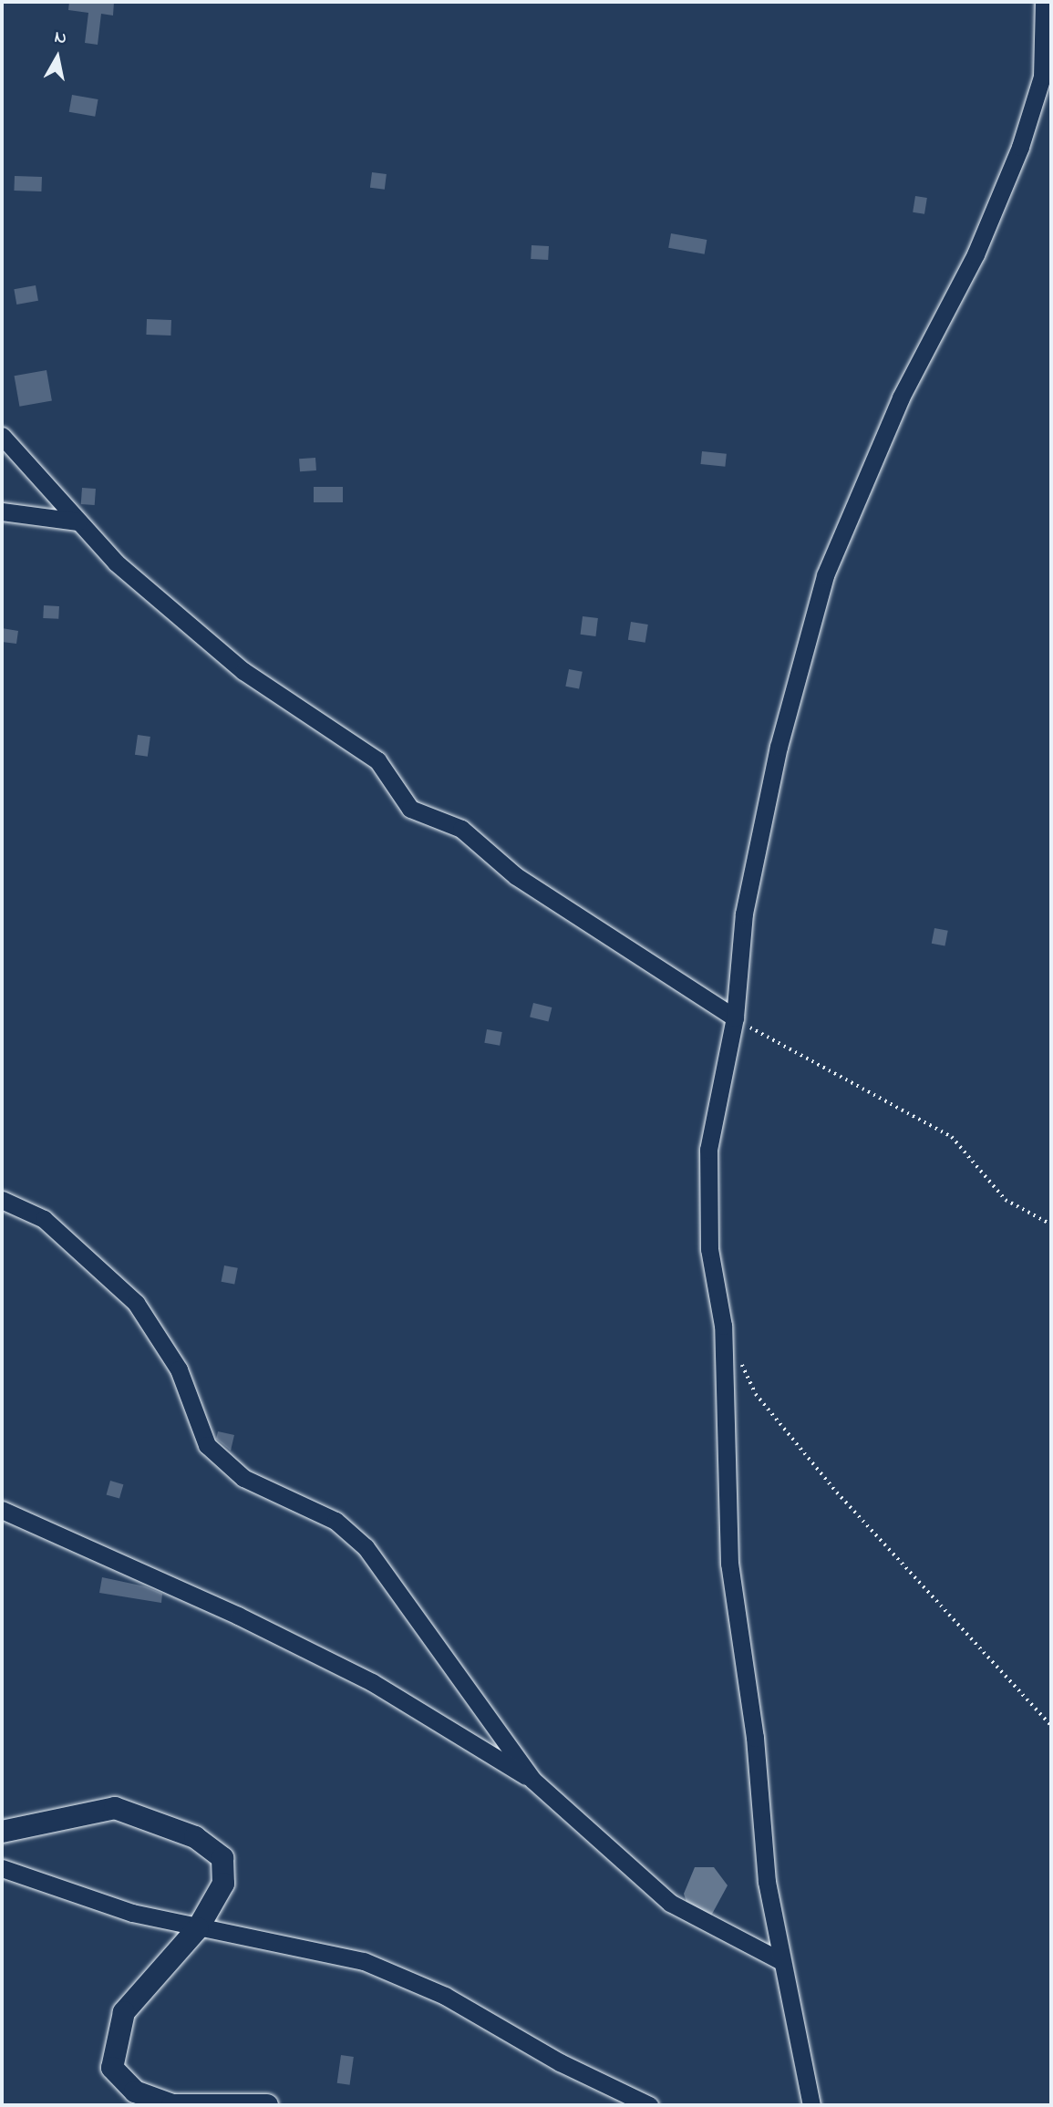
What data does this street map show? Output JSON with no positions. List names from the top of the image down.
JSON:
{
  "north": "top"
}
